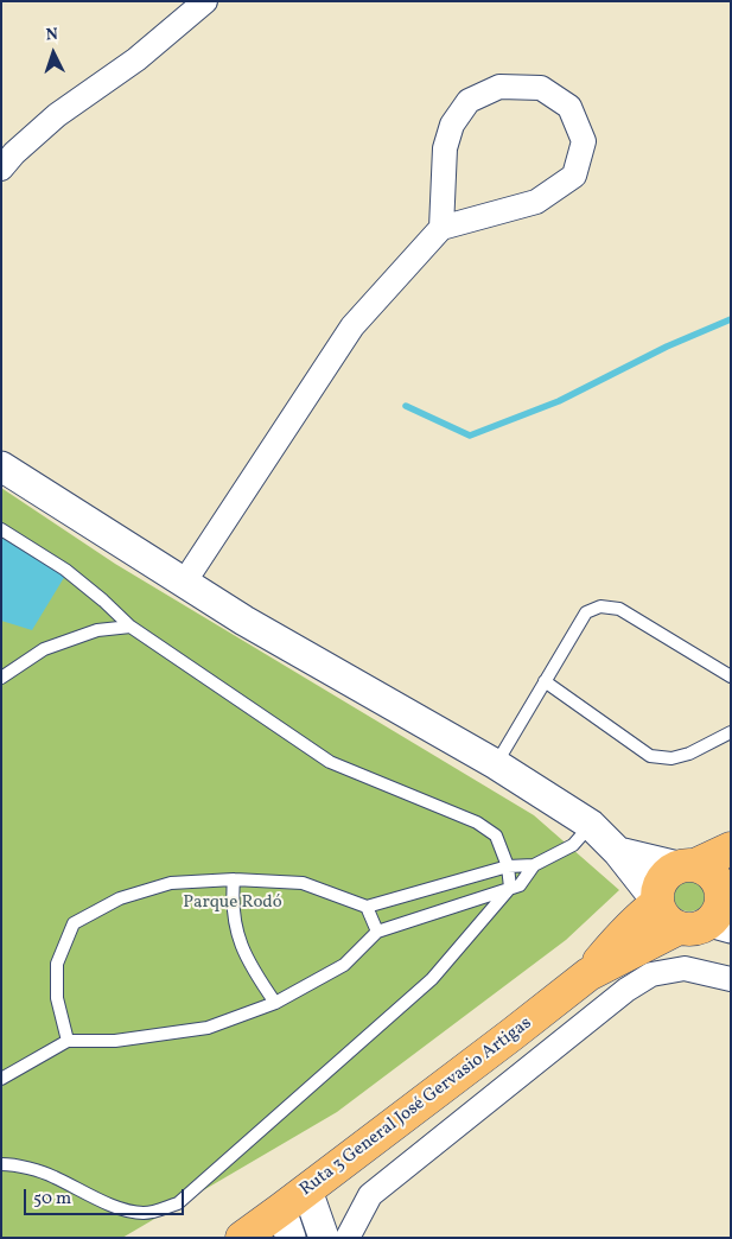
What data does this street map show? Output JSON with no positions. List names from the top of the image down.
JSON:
{
  "streets": {
    "highway": ["Ruta 3 General José Gervasio Artigas"]
  },
  "parks": ["Parque Rodó"],
  "scale_bar": "50 m",
  "north": "top"
}
